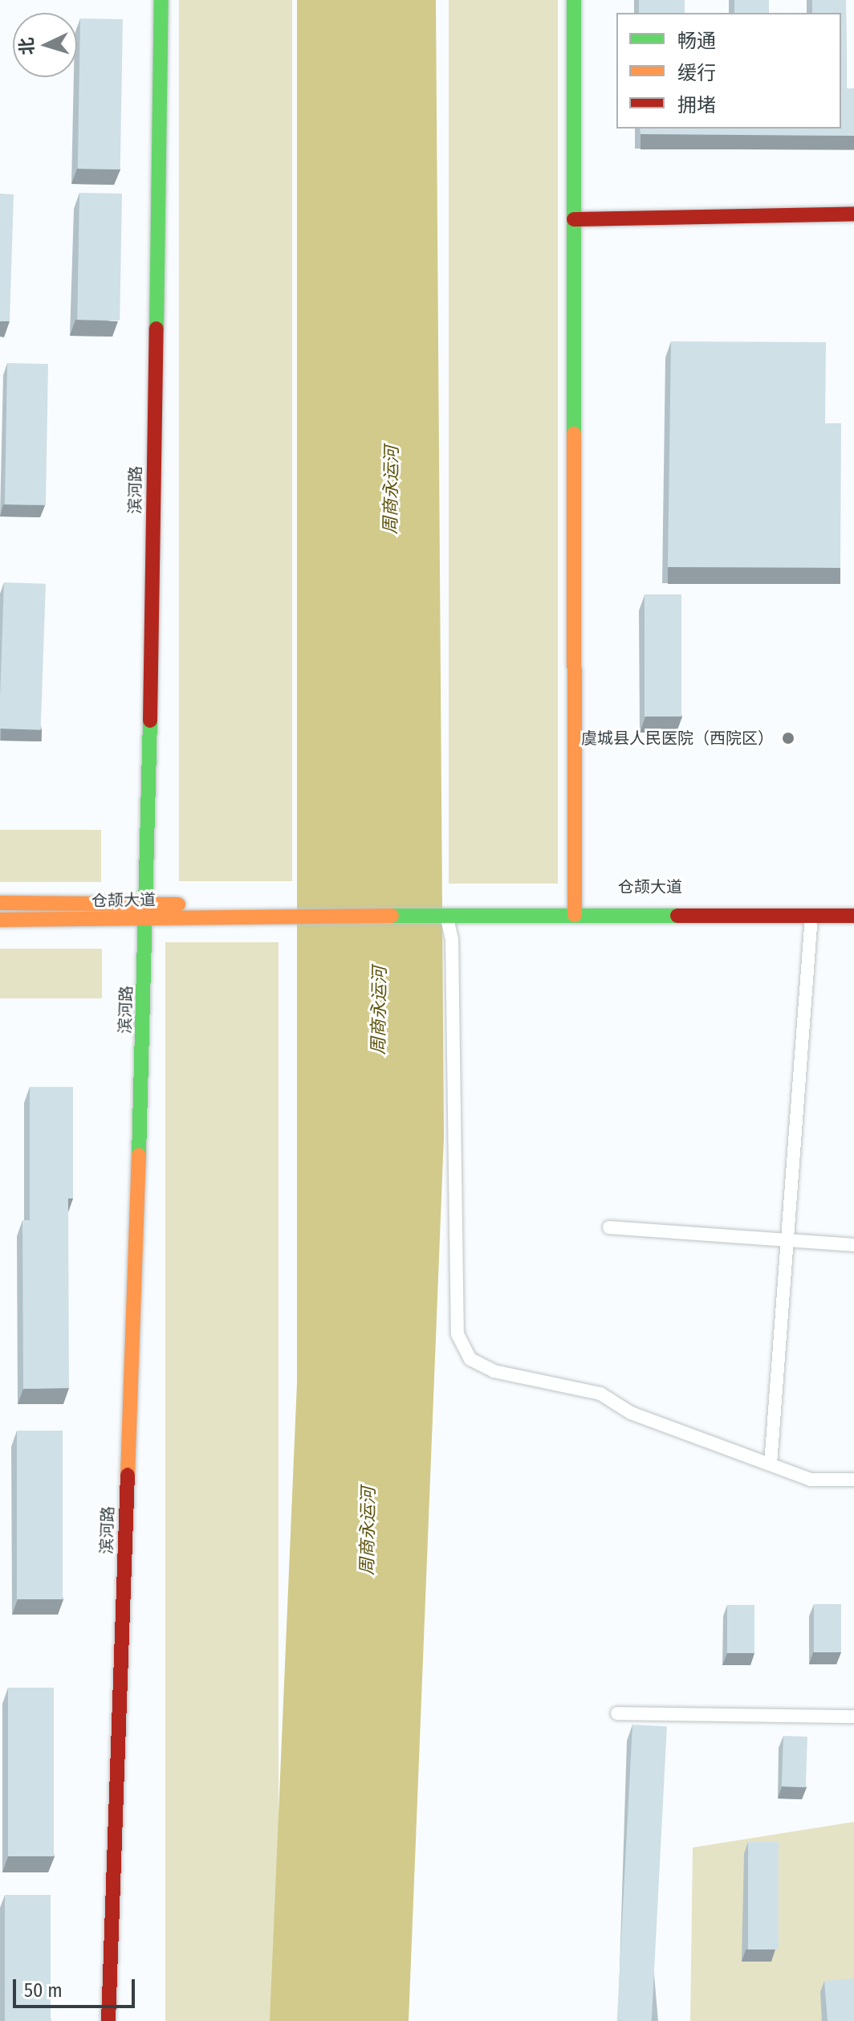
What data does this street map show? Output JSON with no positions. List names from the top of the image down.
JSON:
{
  "streets": {
    "street": ["滨河路", "仓颉大道"]
  },
  "crossings": [
    ["滨河路", "仓颉大道"]
  ],
  "water": ["周商永运河"],
  "places": ["虞城县人民医院（西院区）"],
  "legend": ["畅通", "缓行", "拥堵"],
  "scale_bar": "50 m",
  "north": "left"
}
